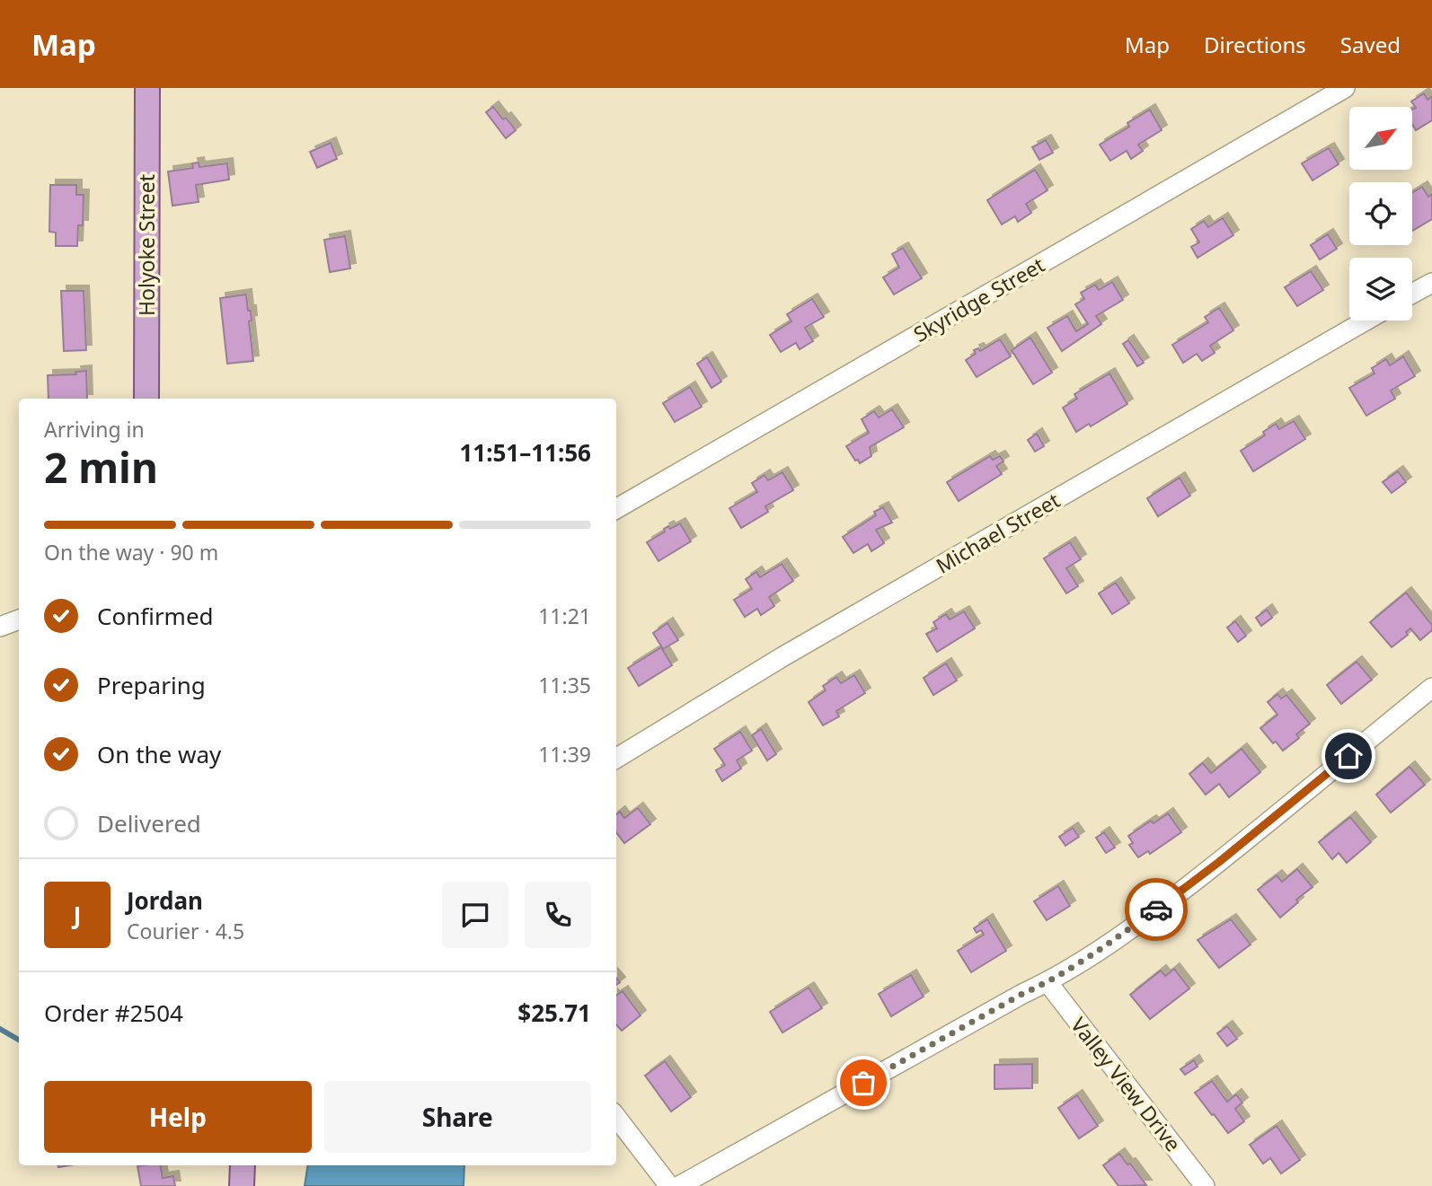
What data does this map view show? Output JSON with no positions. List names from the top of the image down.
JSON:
{
  "streets": {
    "main road": ["Holyoke Street"],
    "street": ["Skyridge Street", "Michael Street", "Valley View Drive"]
  },
  "north": "top right",
  "page": {
    "header": "Map",
    "nav": ["Map", "Directions", "Saved"],
    "heading": ["2 min", "Arriving in", "11:51–11:56"],
    "panel": [
      "Jordan",
      "Courier · 4.5",
      "Order #2504",
      "$25.71"
    ],
    "bar": "On the way · 90 m",
    "list": [
      ["Confirmed", "11:21"],
      ["Preparing", "11:35"],
      ["On the way", "11:39"],
      "Delivered"
    ],
    "round": "J",
    "buttons": ["Help", "Share"]
  }
}
